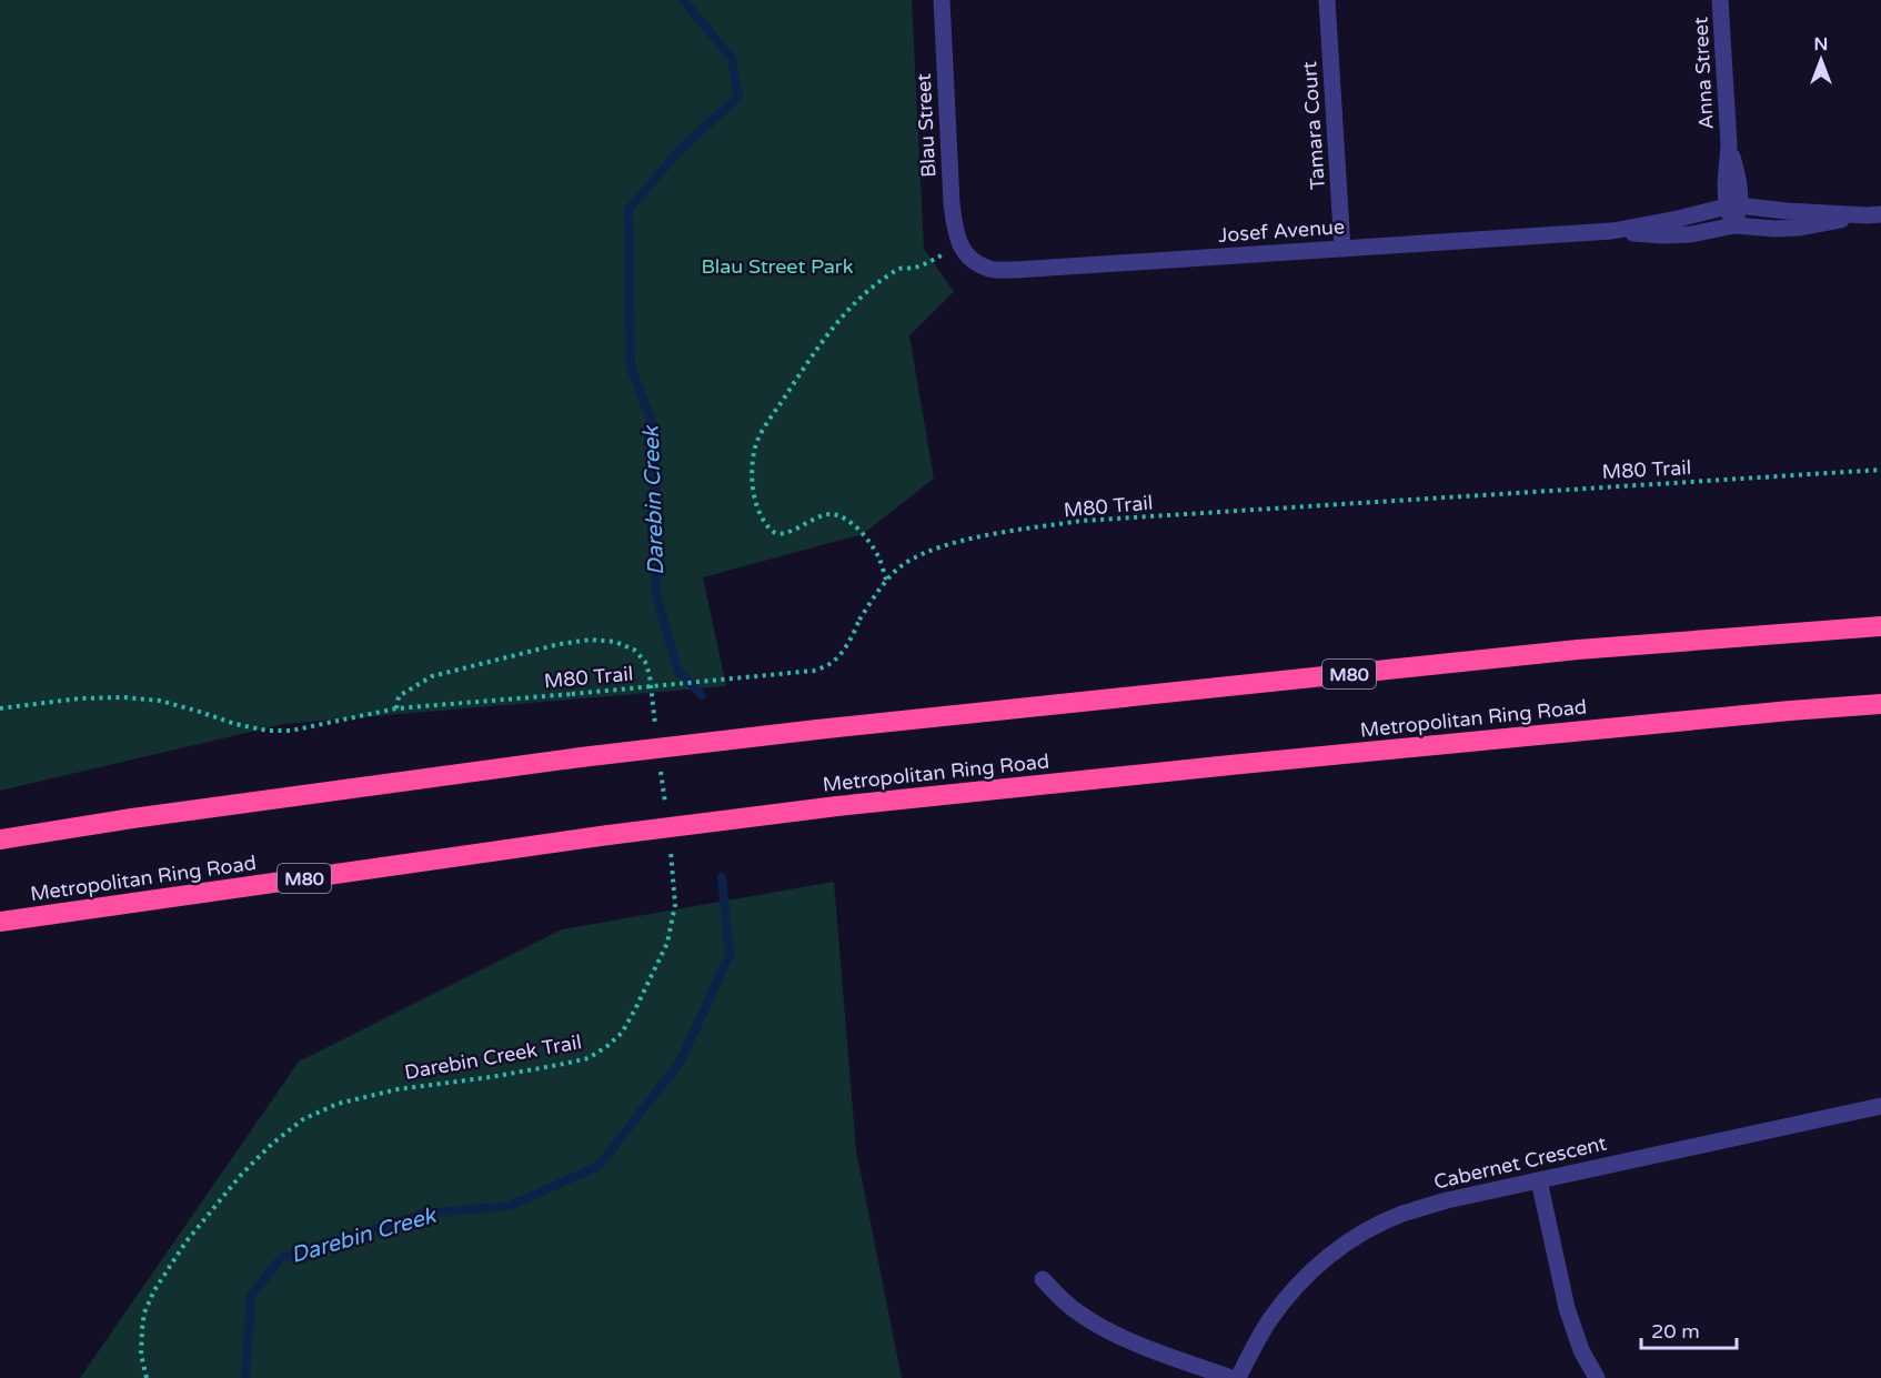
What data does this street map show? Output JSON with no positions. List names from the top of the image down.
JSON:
{
  "streets": {
    "highway": ["M80", "Metropolitan Ring Road"],
    "street": [
      "Anna Street",
      "Blau Street",
      "Tamara Court",
      "Josef Avenue",
      "Cabernet Crescent"
    ],
    "path": ["M80 Trail", "Darebin Creek Trail"]
  },
  "crossings": [
    ["Anna Street", "Josef Avenue"],
    ["Blau Street", "Josef Avenue"],
    ["Tamara Court", "Josef Avenue"]
  ],
  "water": ["Darebin Creek"],
  "parks": ["Blau Street Park"],
  "scale_bar": "20 m",
  "north": "top"
}
